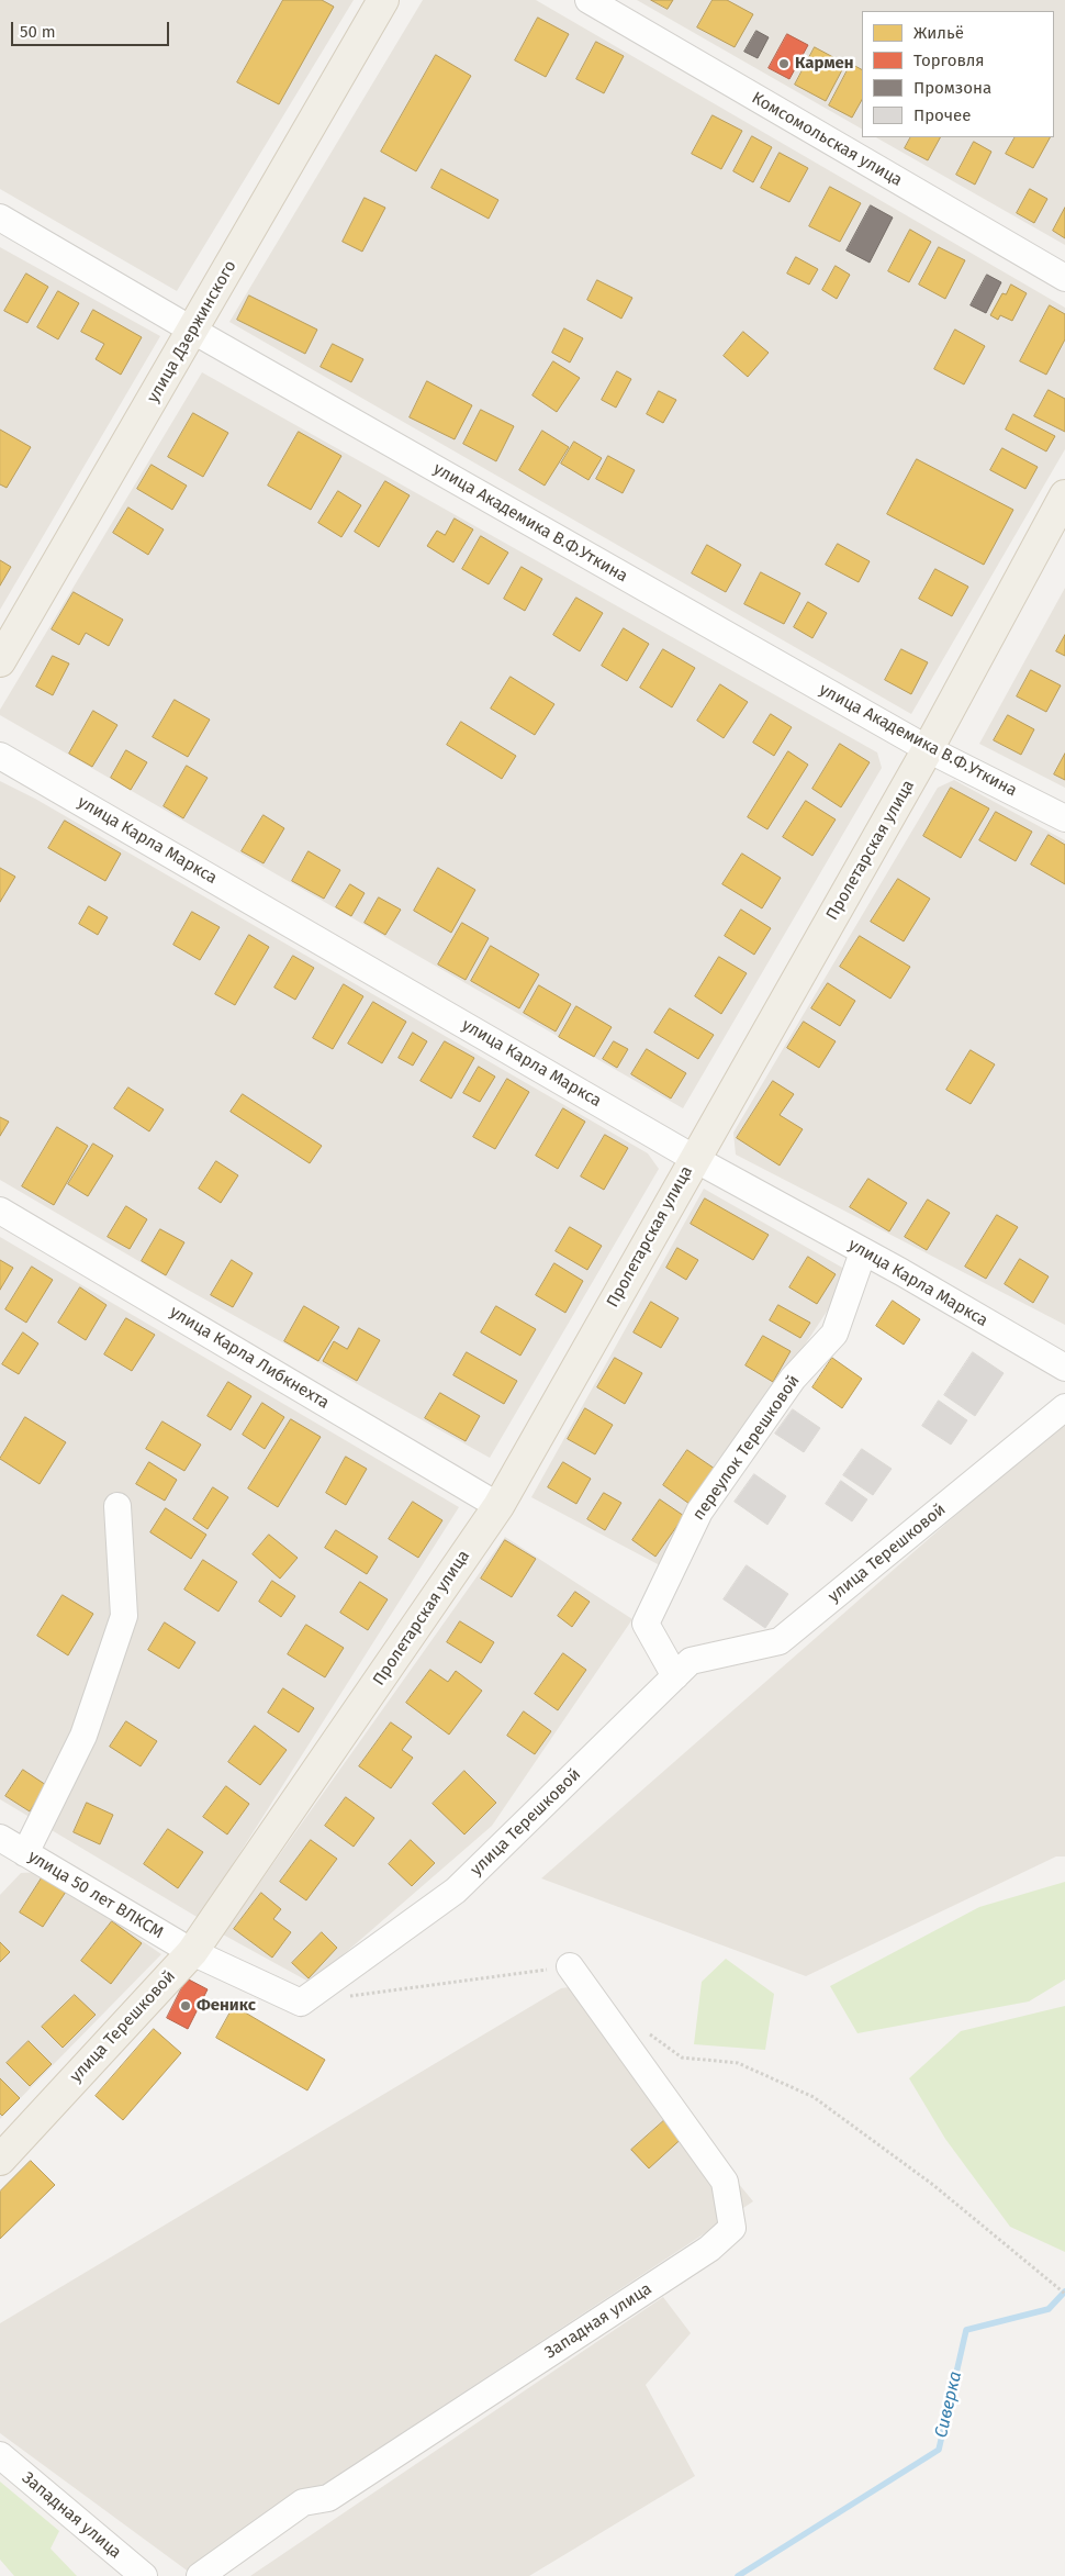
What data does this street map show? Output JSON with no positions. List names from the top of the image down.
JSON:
{
  "streets": {
    "main road": ["улица Дзержинского", "Пролетарская улица", "улица Терешковой"],
    "street": [
      "Комсомольская улица",
      "улица Академика В.Ф.Уткина",
      "улица Карла Маркса",
      "улица Карла Либкнехта",
      "переулок Терешковой",
      "улица 50 лет ВЛКСМ",
      "Западная улица"
    ]
  },
  "crossings": [
    ["улица Дзержинского", "улица Академика В.Ф.Уткина"],
    ["улица Академика В.Ф.Уткина", "Пролетарская улица"],
    ["улица Карла Маркса", "Пролетарская улица"],
    ["улица Карла Маркса", "переулок Терешковой"],
    ["Пролетарская улица", "улица Карла Либкнехта"],
    ["Пролетарская улица", "улица Терешковой"],
    ["Пролетарская улица", "улица 50 лет ВЛКСМ"],
    ["переулок Терешковой", "улица Терешковой"],
    ["улица Терешковой", "улица 50 лет ВЛКСМ"]
  ],
  "water": ["Сиверка"],
  "places": ["Кармен", "Феникс"],
  "legend": [
    "Жильё",
    "Торговля",
    "Промзона",
    "Прочее"
  ],
  "scale_bar": "50 m"
}
